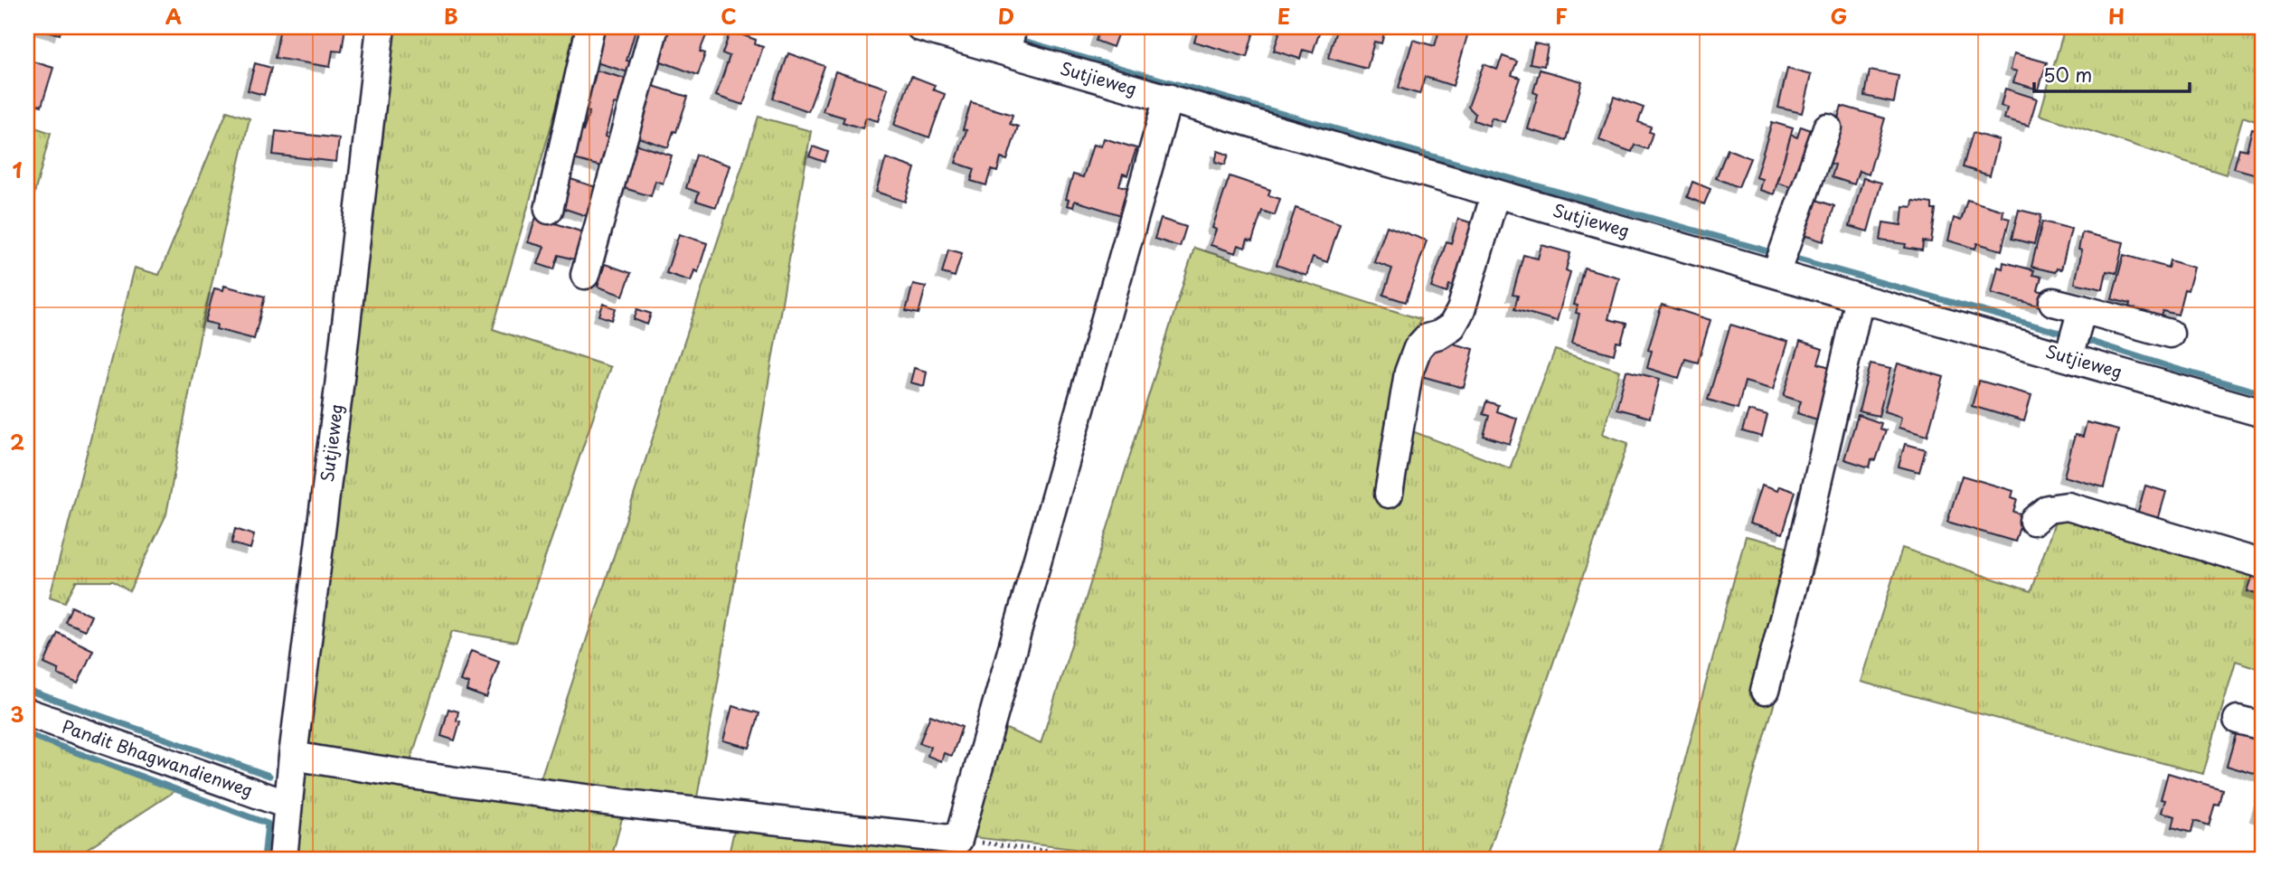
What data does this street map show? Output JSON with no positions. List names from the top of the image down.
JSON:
{
  "streets": {
    "street": ["Sutjieweg", "Pandit Bhagwandienweg"]
  },
  "crossings": [
    ["Sutjieweg", "Pandit Bhagwandienweg"]
  ],
  "scale_bar": "50 m",
  "grid": {
    "columns": [
      "A",
      "B",
      "C",
      "D",
      "E",
      "F",
      "G",
      "H"
    ],
    "rows": ["1", "2", "3"]
  }
}
